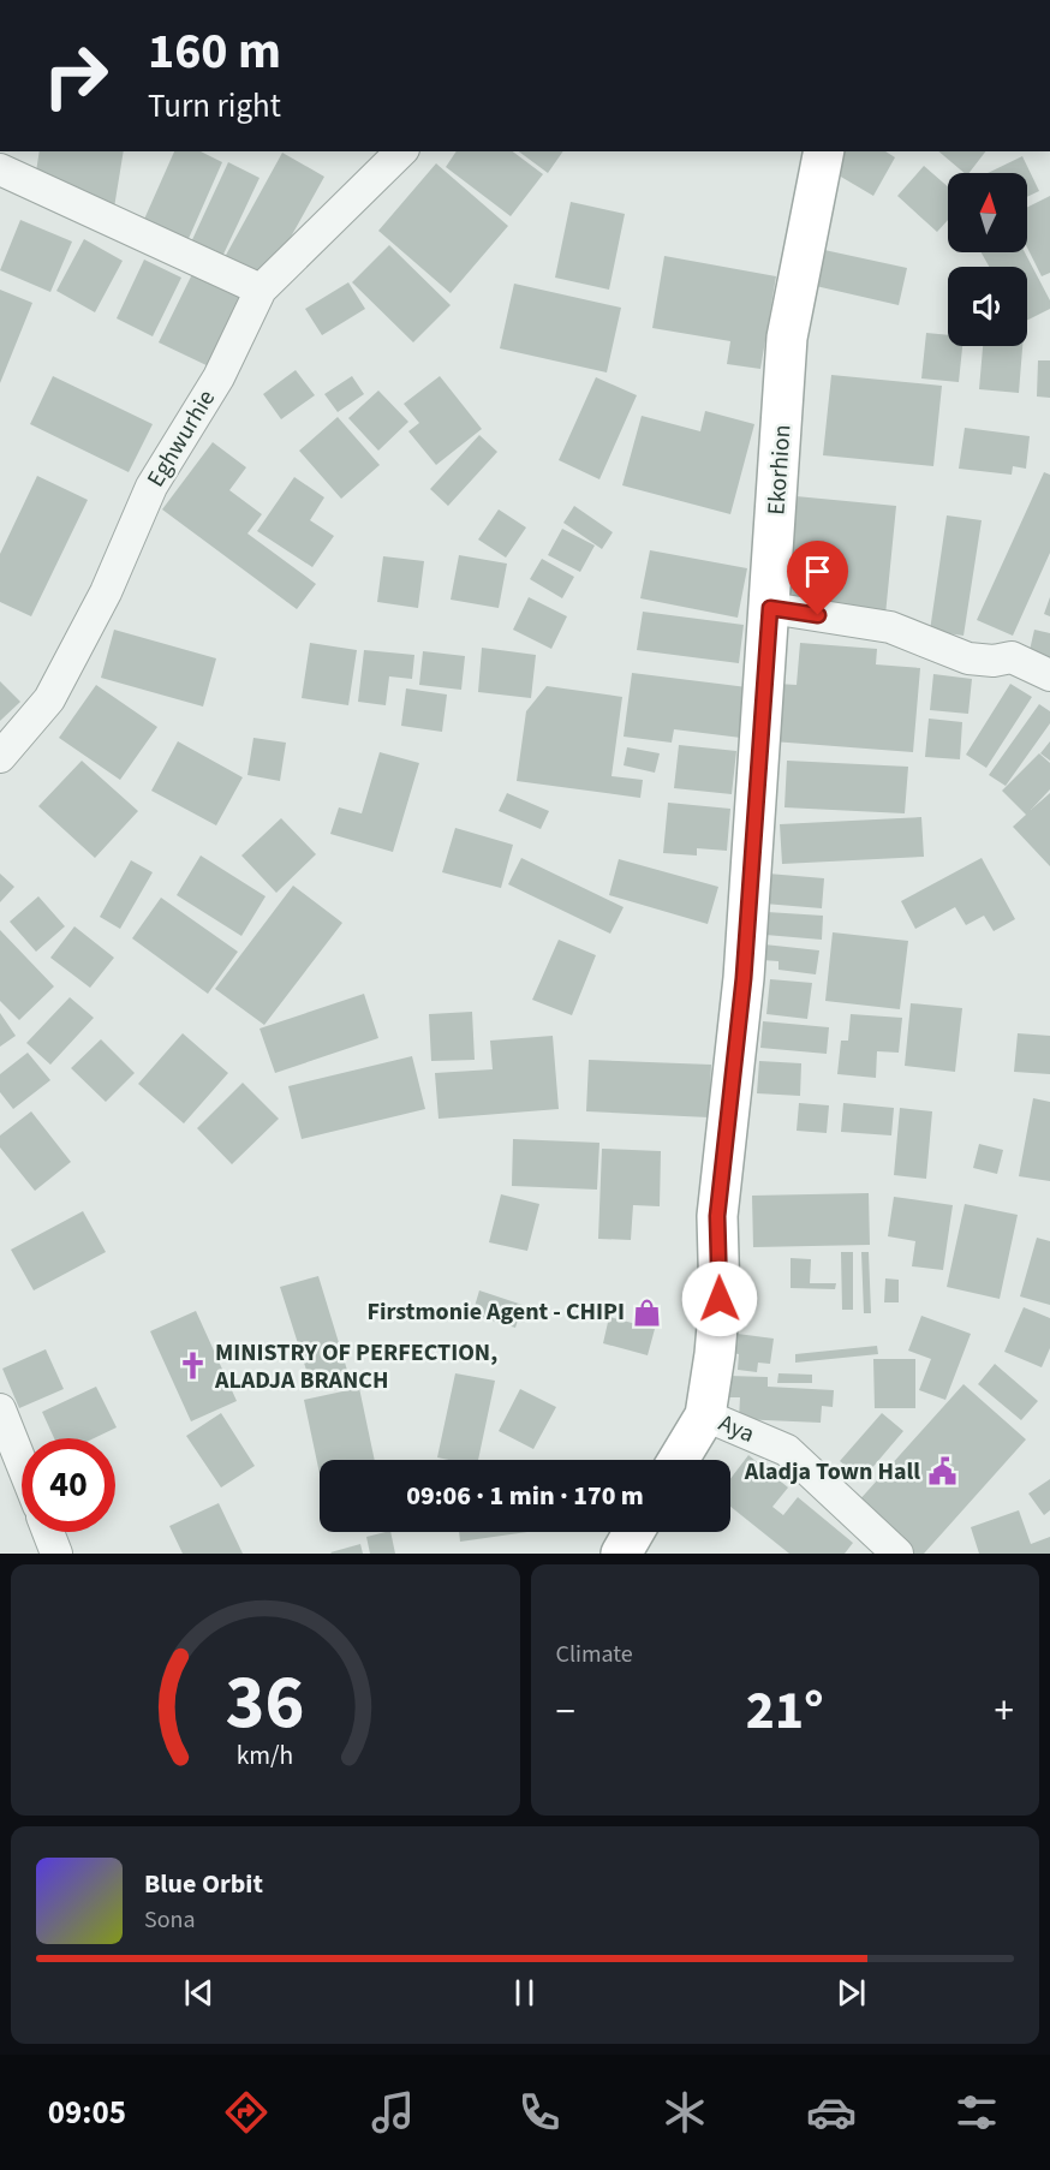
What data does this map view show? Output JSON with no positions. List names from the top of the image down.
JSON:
{
  "streets": {
    "street": ["Eghwurhie", "Ekorhion", "Aya"]
  },
  "crossings": [
    ["Ekorhion", "Aya"]
  ],
  "places": {
    "shop": ["Firstmonie Agent - CHIPI"],
    "church": ["MINISTRY OF PERFECTION, ALADJA BRANCH"],
    "public building": ["Aladja Town Hall"]
  },
  "north": "top",
  "page": {
    "turn": ["160 m", "Turn right"],
    "limit": "40",
    "trip": "09:06 · 1 min · 170 m",
    "tile": "Climate",
    "heat": ["−", "21°", "+"],
    "song": ["Blue Orbit", "Sona"],
    "tabs": "09:05",
    "gauge": ["36", "km/h"]
  }
}
